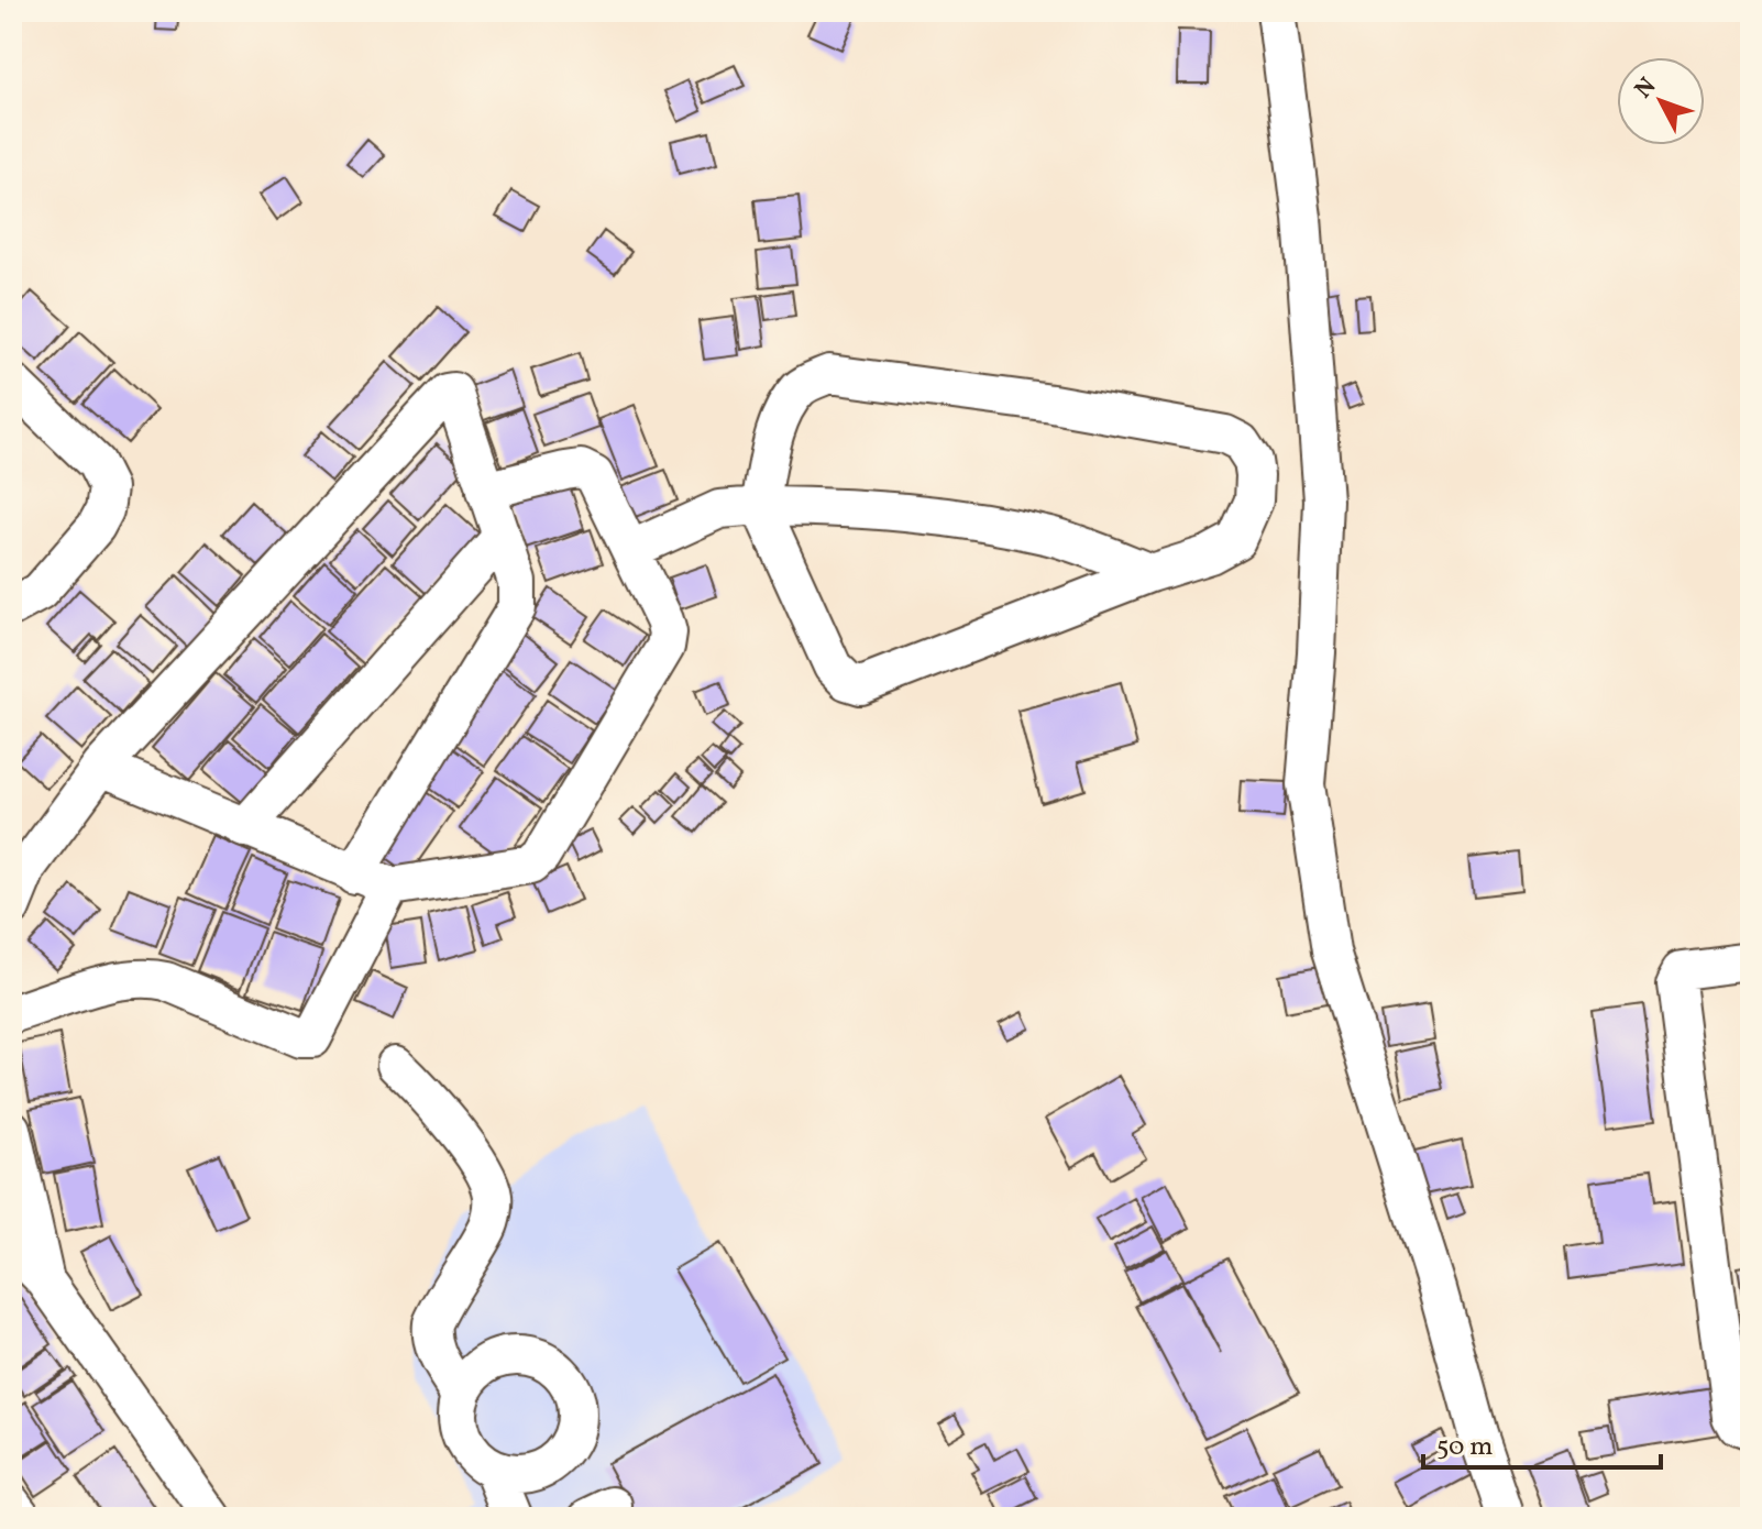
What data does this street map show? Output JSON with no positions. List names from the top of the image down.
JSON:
{
  "scale_bar": "50 m",
  "north": "top left"
}
